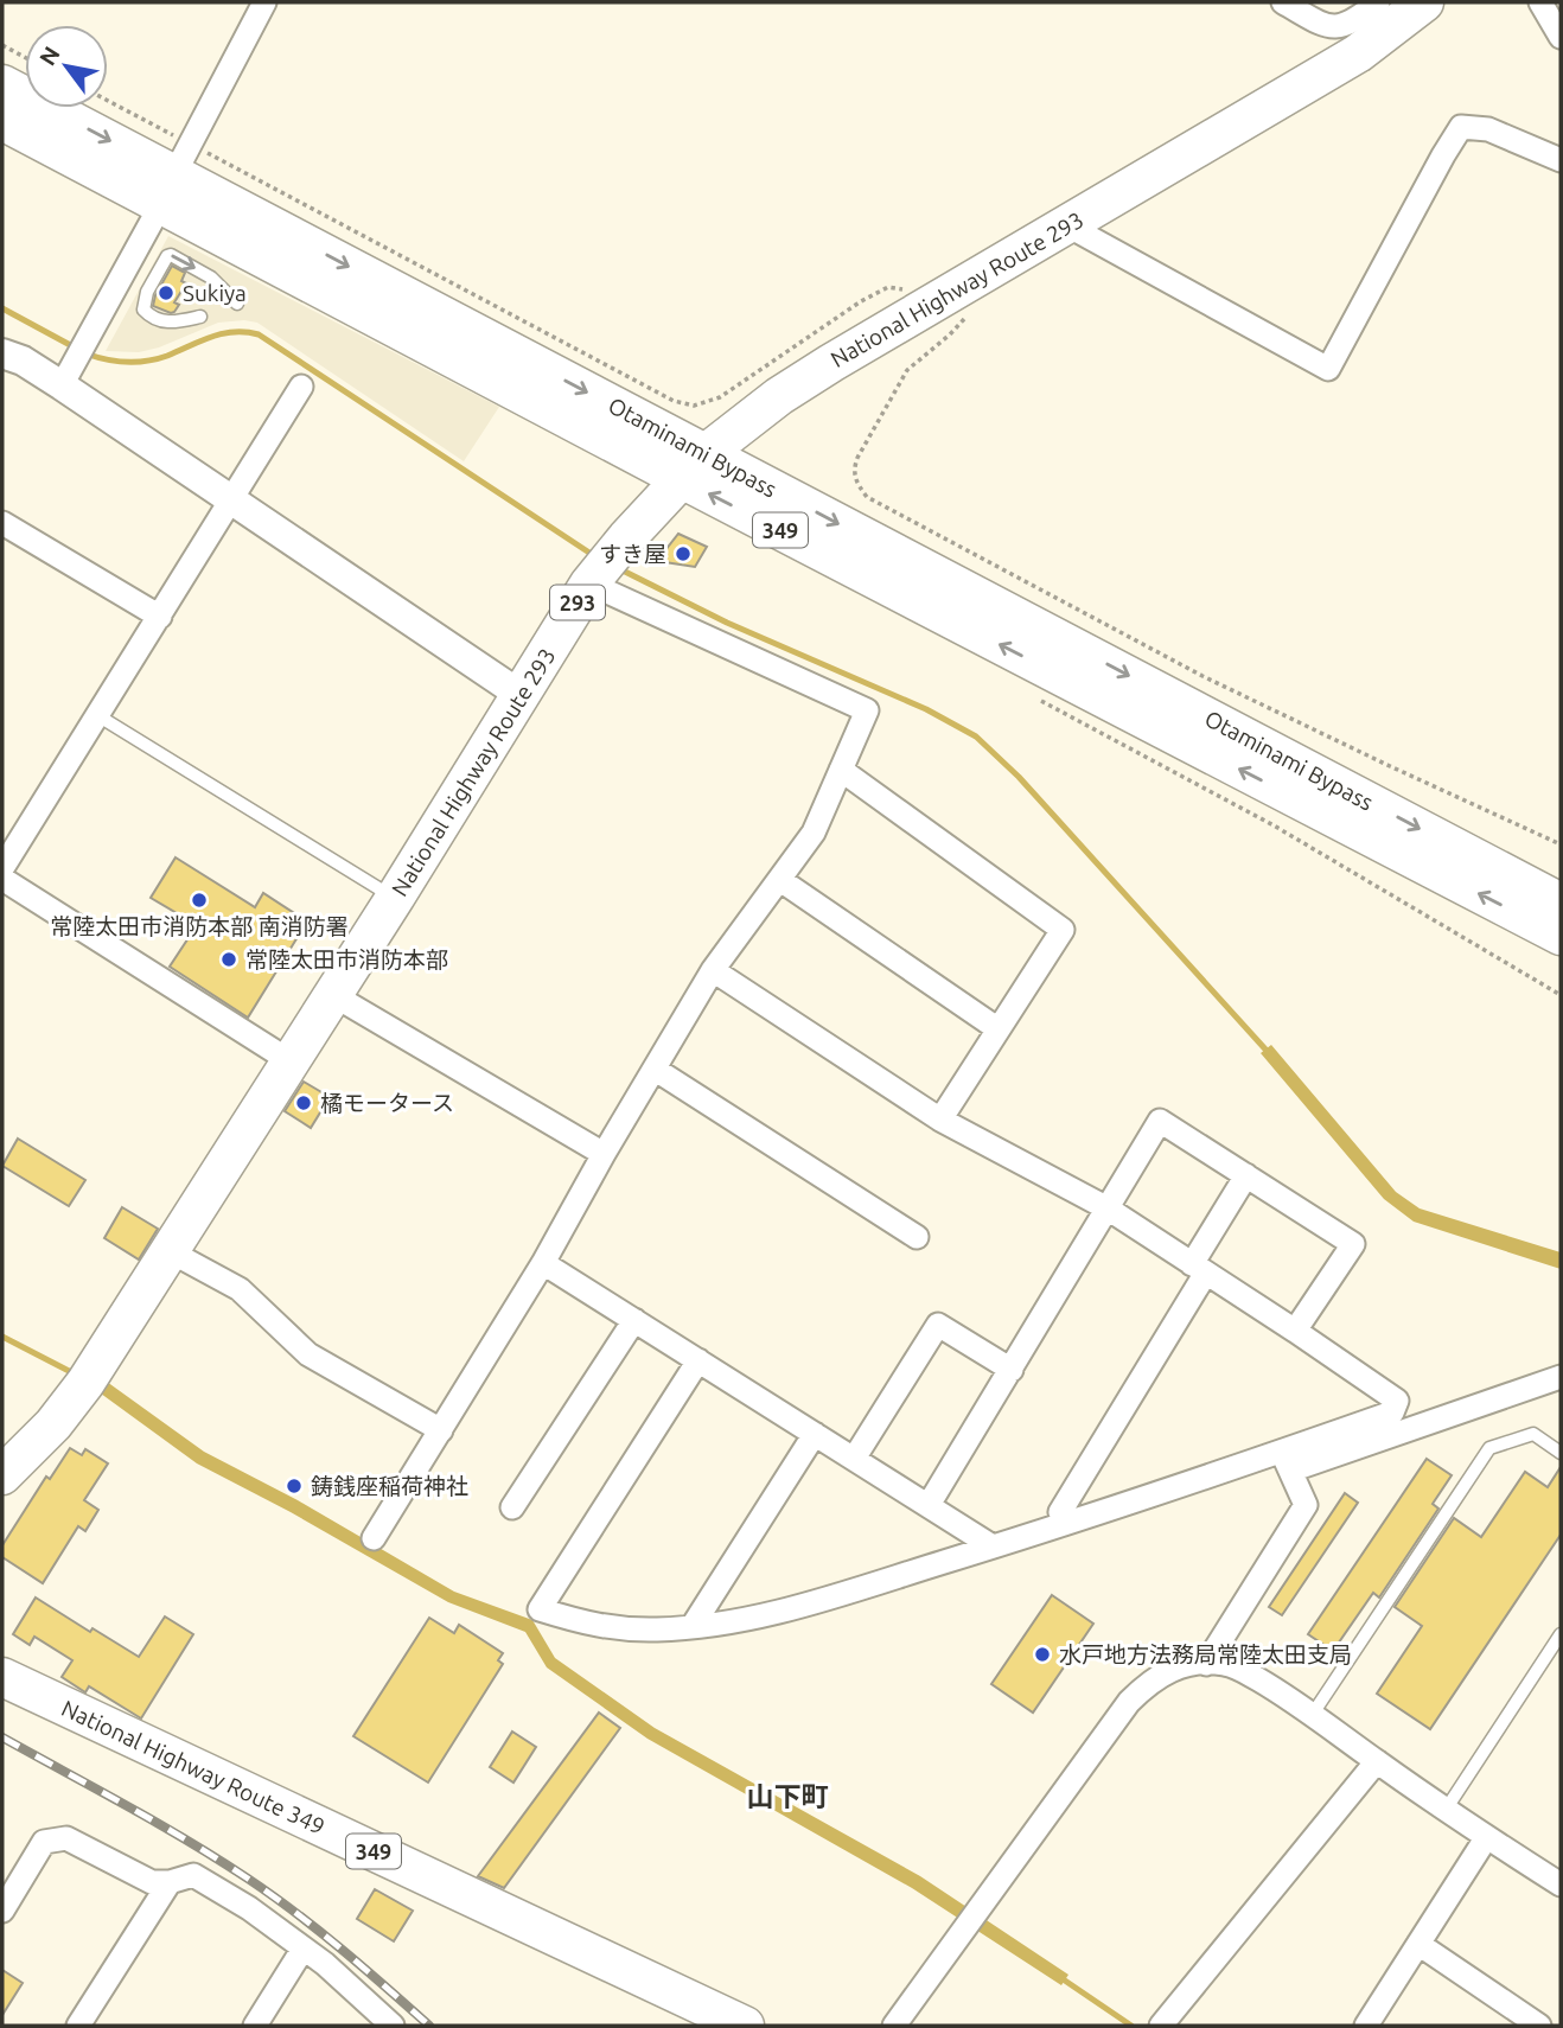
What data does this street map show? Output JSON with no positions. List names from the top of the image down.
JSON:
{
  "streets": {
    "highway": [
      "National Highway Route 293",
      "Otaminami Bypass",
      "349",
      "293",
      "National Highway Route 349"
    ]
  },
  "crossings": [
    ["National Highway Route 293", "Otaminami Bypass"]
  ],
  "districts": ["山下町"],
  "places": [
    "Sukiya",
    "すき屋",
    "常陸太田市消防本部 南消防署",
    "常陸太田市消防本部",
    "橘モータース",
    "鋳銭座稲荷神社",
    "水戸地方法務局常陸太田支局"
  ],
  "north": "top left"
}
